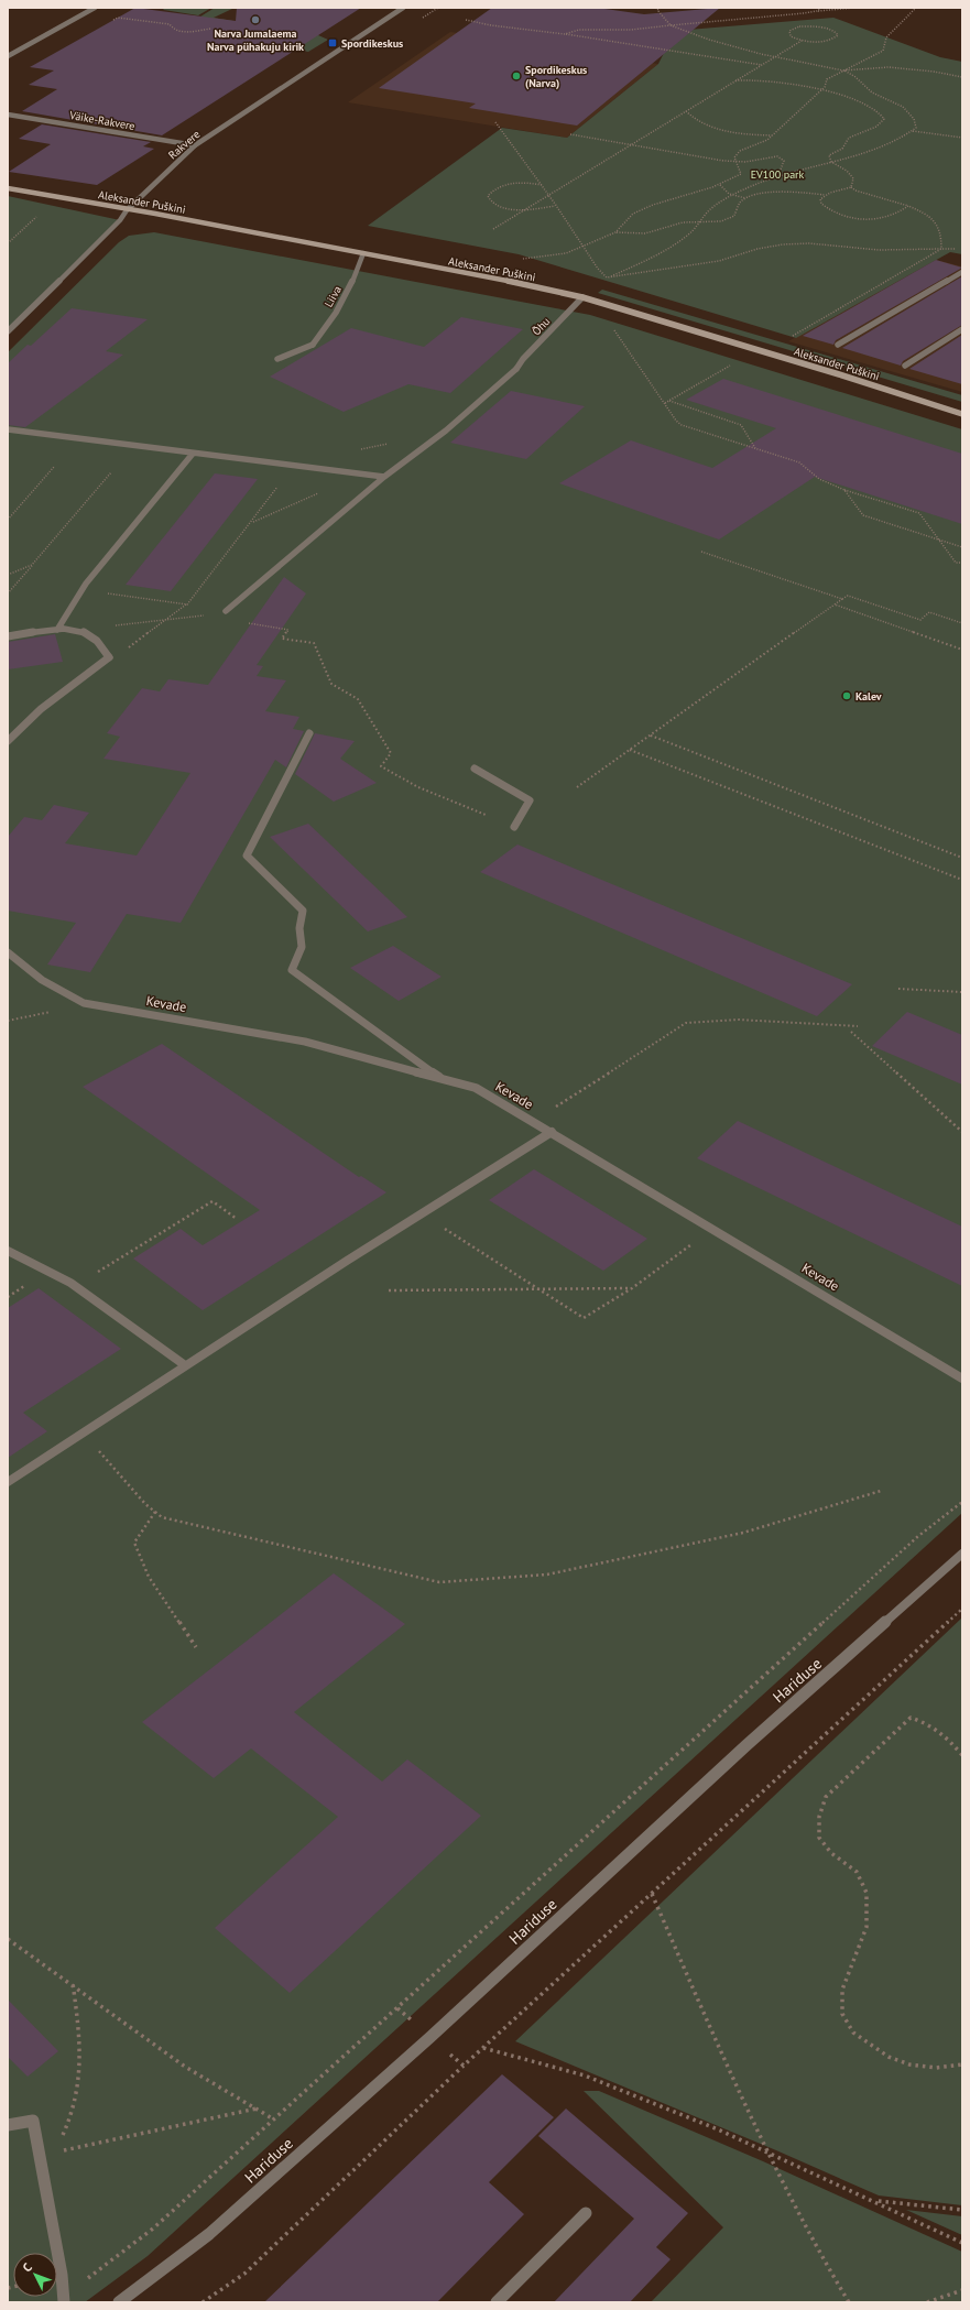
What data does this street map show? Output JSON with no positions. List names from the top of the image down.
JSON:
{
  "streets": {
    "main road": ["Aleksander Puškini"],
    "street": [
      "Väike-Rakvere",
      "Rakvere",
      "Liiva",
      "Õhu",
      "Kevade",
      "Hariduse"
    ]
  },
  "crossings": [
    ["Väike-Rakvere", "Rakvere"],
    ["Rakvere", "Aleksander Puškini"],
    ["Aleksander Puškini", "Liiva"],
    ["Aleksander Puškini", "Õhu"]
  ],
  "parks": ["EV100 park"],
  "places": {
    "other": ["Narva Jumalaema Narva pühakuju kirik", "Spordikeskus (Narva)", "Kalev"],
    "transit": ["Spordikeskus"]
  },
  "north": "top left"
}
